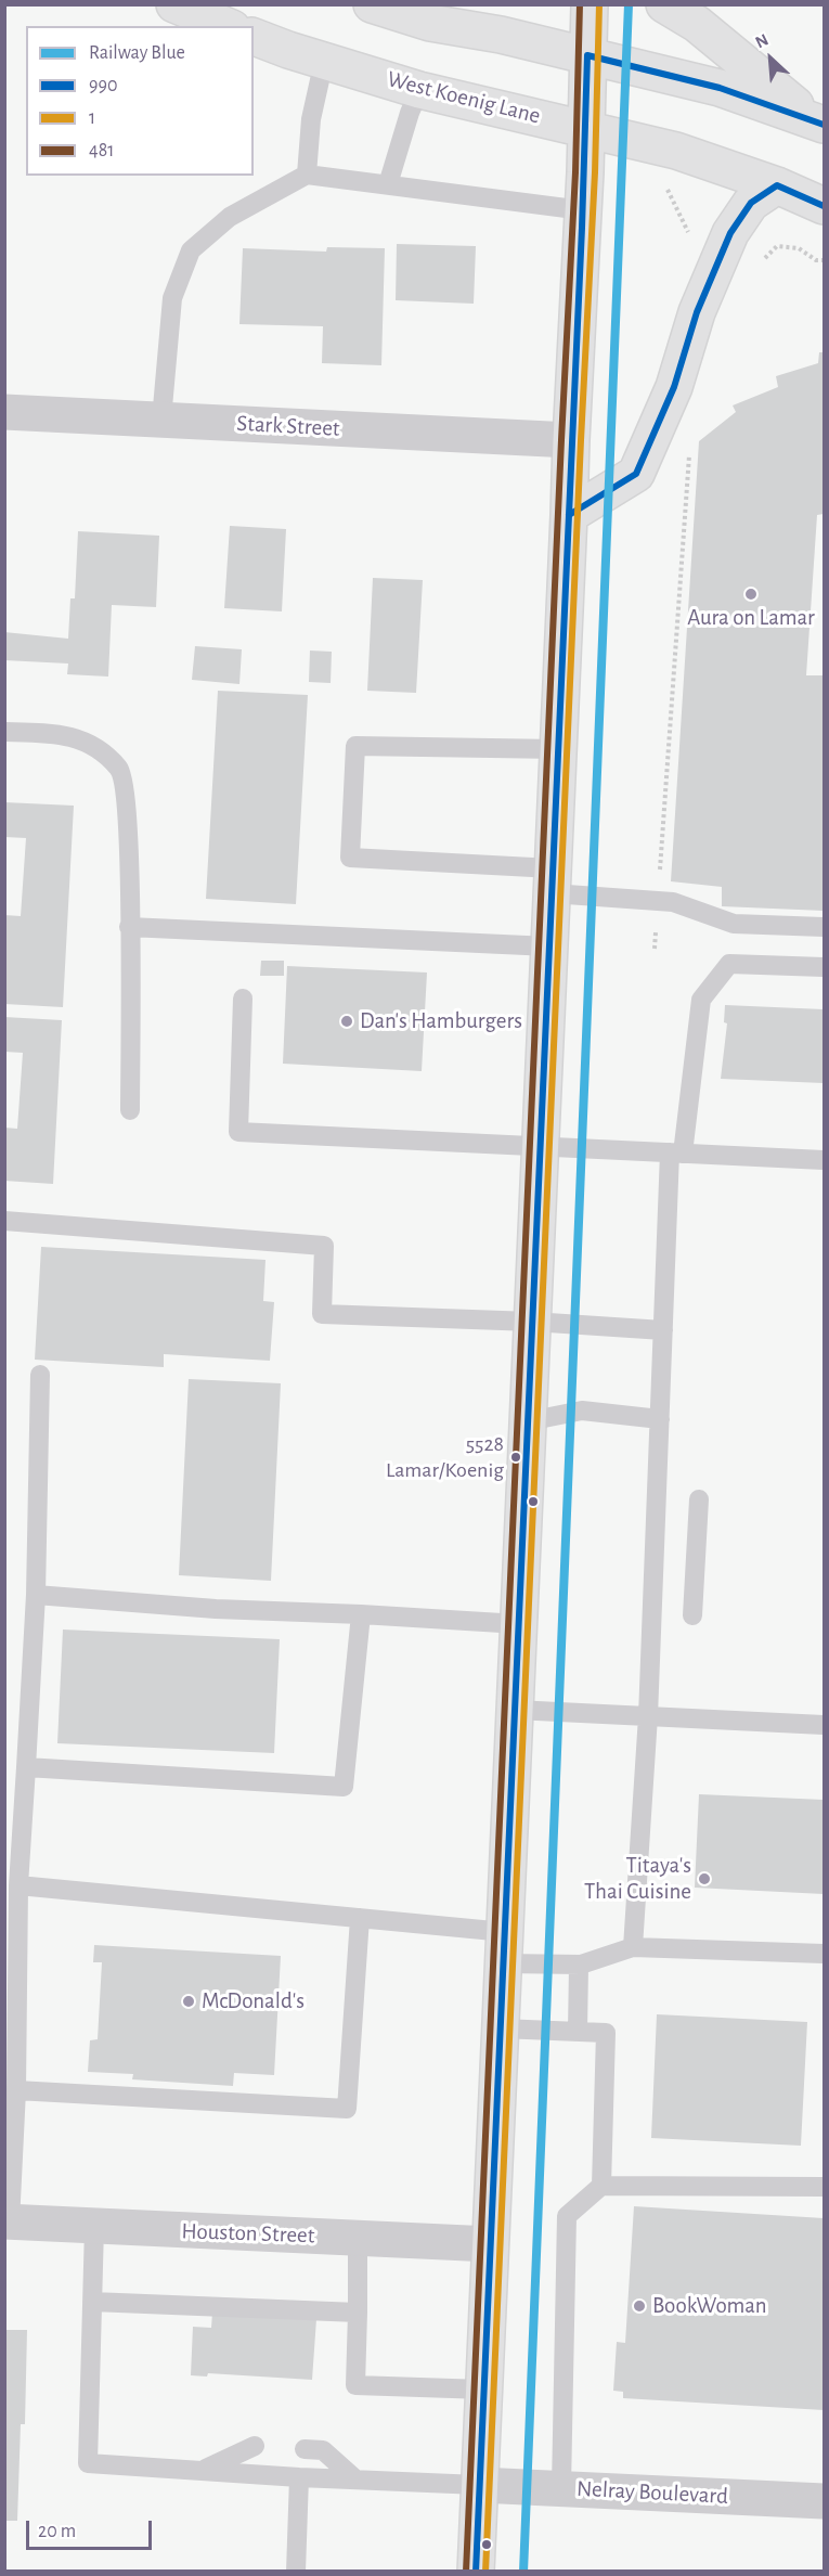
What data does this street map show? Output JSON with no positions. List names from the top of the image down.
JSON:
{
  "streets": {
    "main road": ["West Koenig Lane"],
    "street": ["Stark Street", "Houston Street", "Nelray Boulevard"]
  },
  "places": [
    "Aura on Lamar",
    "Dan's Hamburgers",
    "5528 Lamar/Koenig",
    "Titaya's Thai Cuisine",
    "McDonald's",
    "BookWoman"
  ],
  "lines": [
    "rail line Blue",
    "transit line 1",
    "transit line 481",
    "transit line 990"
  ],
  "legend": [
    "Railway Blue",
    "990",
    "1",
    "481"
  ],
  "scale_bar": "20 m",
  "north": "top left"
}
